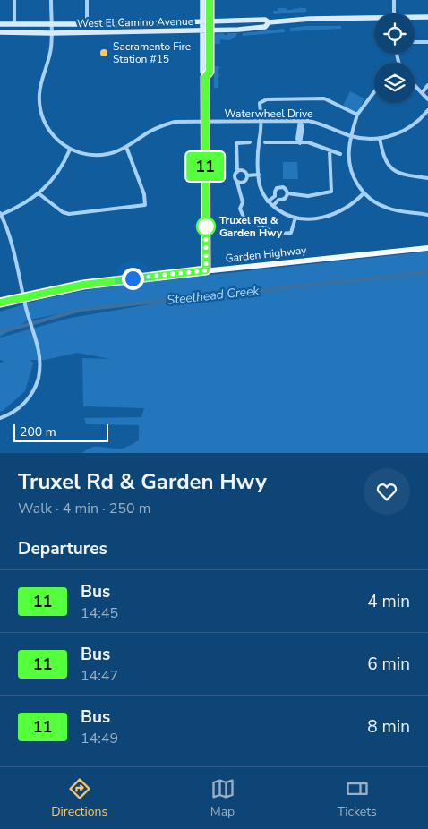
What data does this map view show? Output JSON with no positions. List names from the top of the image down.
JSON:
{
  "streets": {
    "main road": ["West El Camino Avenue", "Garden Highway"],
    "street": ["Waterwheel Drive"]
  },
  "water": ["Steelhead Creek"],
  "places": ["Sacramento Fire Station #15", "Truxel Rd & Garden Hwy"],
  "lines": ["bus line 11"],
  "scale_bar": "200 m",
  "page": {
    "on_map": "11",
    "scale": "200 m",
    "heading": [
      ["Truxel Rd & Garden Hwy", "Walk · 4 min · 250 m"],
      "Departures"
    ],
    "list": [
      {
        "mark": "11",
        "name": "Bus",
        "note": "14:45",
        "value": "4 min"
      },
      {
        "mark": "11",
        "name": "Bus",
        "note": "14:47",
        "value": "6 min"
      },
      {
        "mark": "11",
        "name": "Bus",
        "note": "14:49",
        "value": "8 min"
      }
    ],
    "tabs": ["Directions", "Map", "Tickets"]
  }
}
